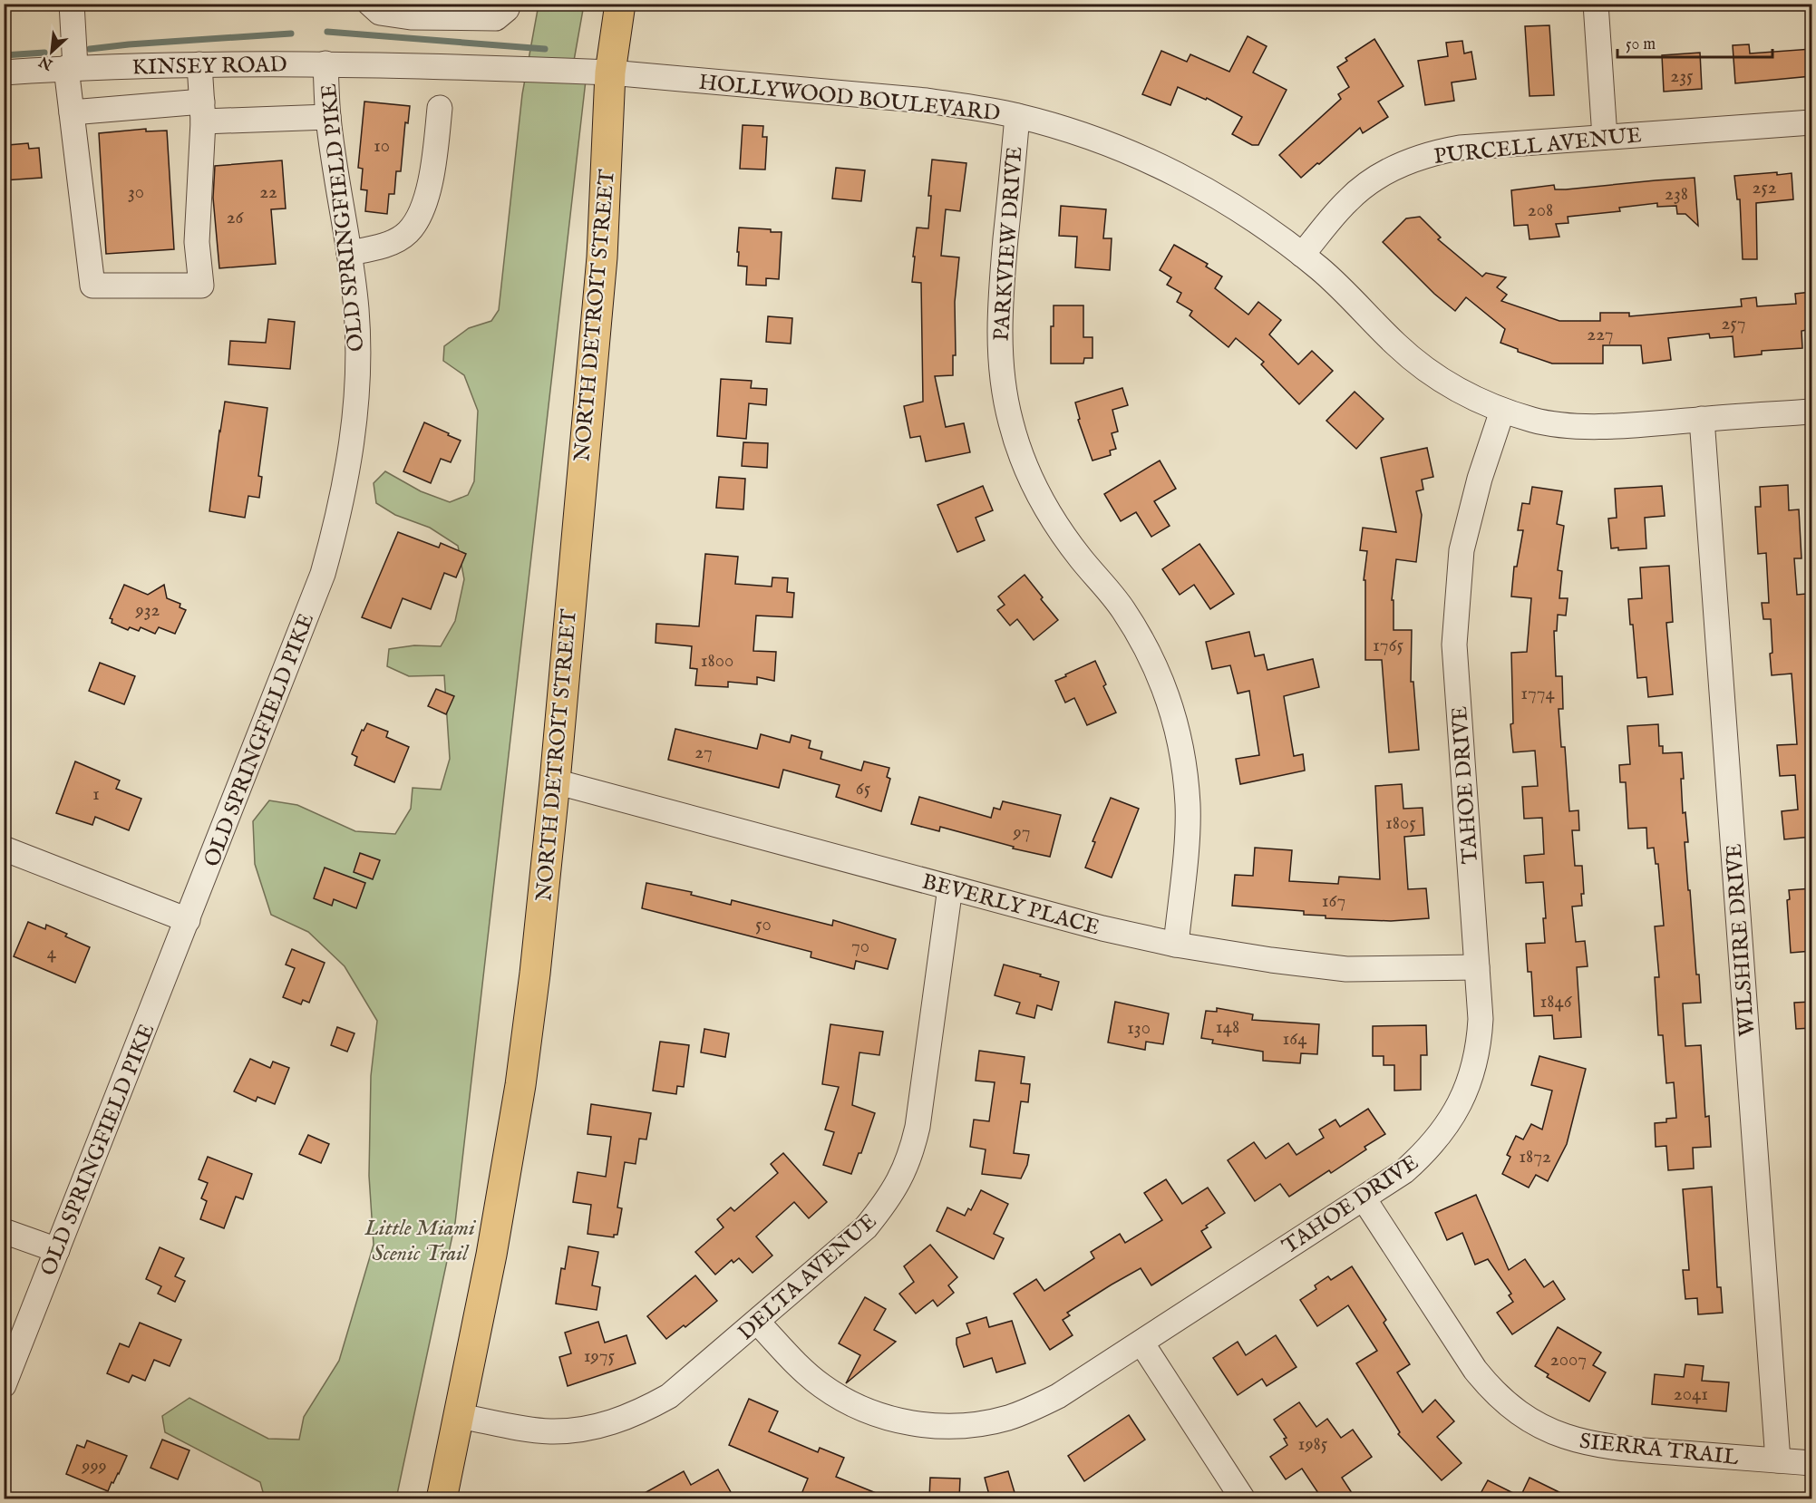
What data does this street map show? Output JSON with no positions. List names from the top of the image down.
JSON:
{
  "streets": {
    "highway": ["NORTH DETROIT STREET"],
    "street": [
      "KINSEY ROAD",
      "HOLLYWOOD BOULEVARD",
      "PURCELL AVENUE",
      "OLD SPRINGFIELD PIKE",
      "PARKVIEW DRIVE",
      "TAHOE DRIVE",
      "BEVERLY PLACE",
      "WILSHIRE DRIVE",
      "DELTA AVENUE",
      "SIERRA TRAIL"
    ]
  },
  "crossings": [
    ["KINSEY ROAD", "HOLLYWOOD BOULEVARD"],
    ["KINSEY ROAD", "OLD SPRINGFIELD PIKE"],
    ["KINSEY ROAD", "NORTH DETROIT STREET"],
    ["HOLLYWOOD BOULEVARD", "PURCELL AVENUE"],
    ["HOLLYWOOD BOULEVARD", "PARKVIEW DRIVE"],
    ["HOLLYWOOD BOULEVARD", "NORTH DETROIT STREET"],
    ["HOLLYWOOD BOULEVARD", "TAHOE DRIVE"],
    ["HOLLYWOOD BOULEVARD", "WILSHIRE DRIVE"],
    ["PARKVIEW DRIVE", "BEVERLY PLACE"],
    ["NORTH DETROIT STREET", "BEVERLY PLACE"],
    ["NORTH DETROIT STREET", "DELTA AVENUE"],
    ["TAHOE DRIVE", "BEVERLY PLACE"],
    ["TAHOE DRIVE", "DELTA AVENUE"],
    ["TAHOE DRIVE", "SIERRA TRAIL"],
    ["BEVERLY PLACE", "DELTA AVENUE"],
    ["WILSHIRE DRIVE", "SIERRA TRAIL"]
  ],
  "parks": ["Little Miami Scenic Trail"],
  "house_numbers": [
    "235",
    "10",
    "252",
    "30",
    "22",
    "238",
    "208",
    "26",
    "257",
    "227",
    "932",
    "1765",
    "1800",
    "1774",
    "27",
    "65",
    "1",
    "1805",
    "97",
    "167",
    "50",
    "70",
    "4",
    "1846",
    "148",
    "130",
    "164",
    "1872",
    "1975",
    "2007",
    "2041",
    "1985",
    "999"
  ],
  "scale_bar": "50 m",
  "north": "bottom left"
}
